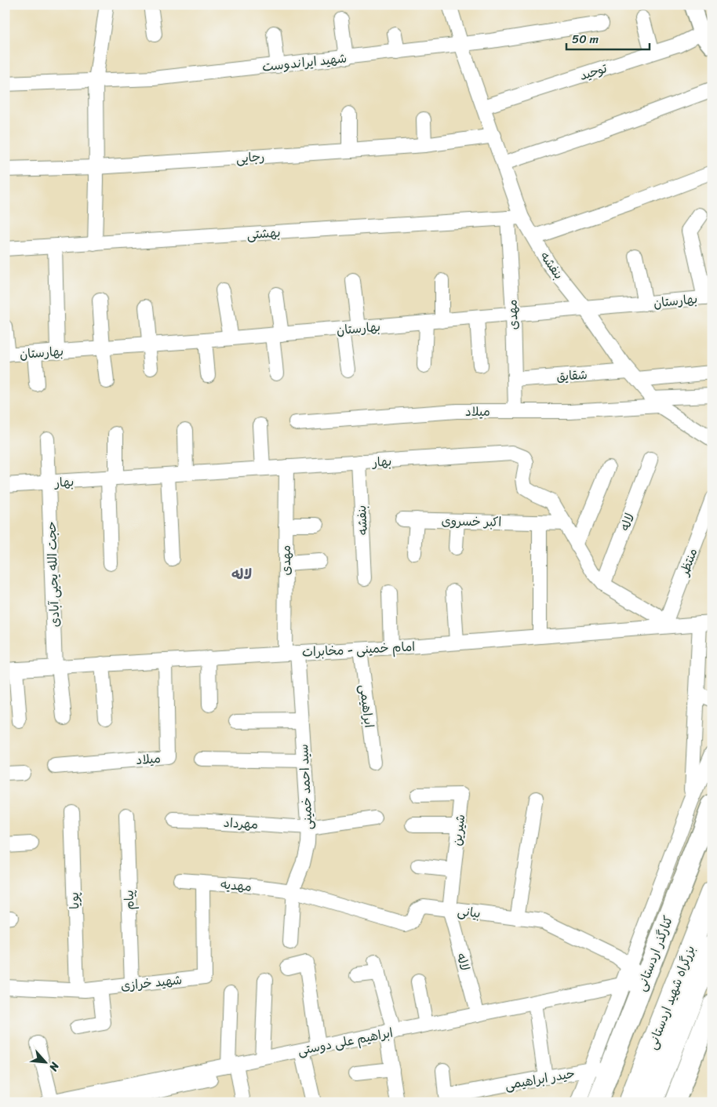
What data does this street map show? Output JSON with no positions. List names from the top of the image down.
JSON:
{
  "streets": {
    "highway": ["بزرگراه شهید اردستانی"],
    "main road": ["کنارگذر اردستانی"],
    "street": [
      "شهید ایراندوست",
      "توحید",
      "رجایی",
      "بهشتی",
      "بنفشه",
      "بهارستان",
      "مهدی",
      "شقایق",
      "میلاد",
      "بهار",
      "اکبر خسروی",
      "لاله",
      "منتظر",
      "حجت الله یحیی آبادی",
      "امام خمینی - مخابرات",
      "ابراهیمی",
      "سید احمد خمینی",
      "مهرداد",
      "شیرین",
      "مهدیه",
      "پیام",
      "پویا",
      "بیانی",
      "شهید خرازی",
      "ابراهیم علی دوستی",
      "حیدر ابراهیمی"
    ]
  },
  "crossings": [
    ["شهید ایراندوست", "بنفشه"],
    ["توحید", "بنفشه"],
    ["رجایی", "بنفشه"],
    ["بهشتی", "بنفشه"],
    ["بهشتی", "مهدی"],
    ["بنفشه", "بهارستان"],
    ["بنفشه", "شقایق"],
    ["بنفشه", "میلاد"],
    ["بنفشه", "بهار"],
    ["بهارستان", "مهدی"],
    ["مهدی", "شقایق"],
    ["مهدی", "میلاد"],
    ["مهدی", "بهار"],
    ["مهدی", "امام خمینی - مخابرات"],
    ["مهدی", "سید احمد خمینی"],
    ["میلاد", "امام خمینی - مخابرات"],
    ["بهار", "اکبر خسروی"],
    ["بهار", "لاله"],
    ["بهار", "منتظر"],
    ["بهار", "حجت الله یحیی آبادی"],
    ["بهار", "امام خمینی - مخابرات"],
    ["لاله", "شیرین"],
    ["لاله", "بیانی"],
    ["لاله", "ابراهیم علی دوستی"],
    ["منتظر", "امام خمینی - مخابرات"],
    ["حجت الله یحیی آبادی", "امام خمینی - مخابرات"],
    ["امام خمینی - مخابرات", "ابراهیمی"],
    ["امام خمینی - مخابرات", "سید احمد خمینی"],
    ["سید احمد خمینی", "مهرداد"],
    ["سید احمد خمینی", "مهدیه"],
    ["سید احمد خمینی", "بیانی"],
    ["شیرین", "بیانی"],
    ["مهدیه", "بیانی"],
    ["مهدیه", "شهید خرازی"],
    ["پیام", "شهید خرازی"],
    ["پویا", "شهید خرازی"],
    ["بیانی", "کنارگذر اردستانی"],
    ["بیانی", "ابراهیم علی دوستی"],
    ["کنارگذر اردستانی", "ابراهیم علی دوستی"],
    ["کنارگذر اردستانی", "حیدر ابراهیمی"]
  ],
  "districts": ["لاله"],
  "scale_bar": "50 m",
  "north": "bottom right"
}
